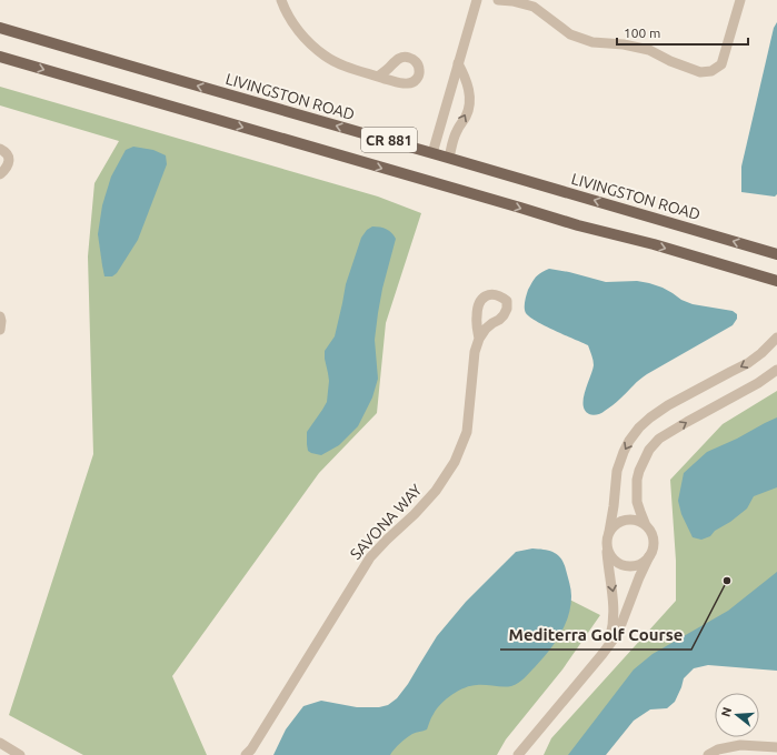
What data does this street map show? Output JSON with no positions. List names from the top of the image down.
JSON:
{
  "streets": {
    "main road": ["LIVINGSTON ROAD", "CR 881"],
    "street": ["SAVONA WAY"]
  },
  "places": ["Mediterra Golf Course"],
  "scale_bar": "100 m",
  "north": "left"
}
